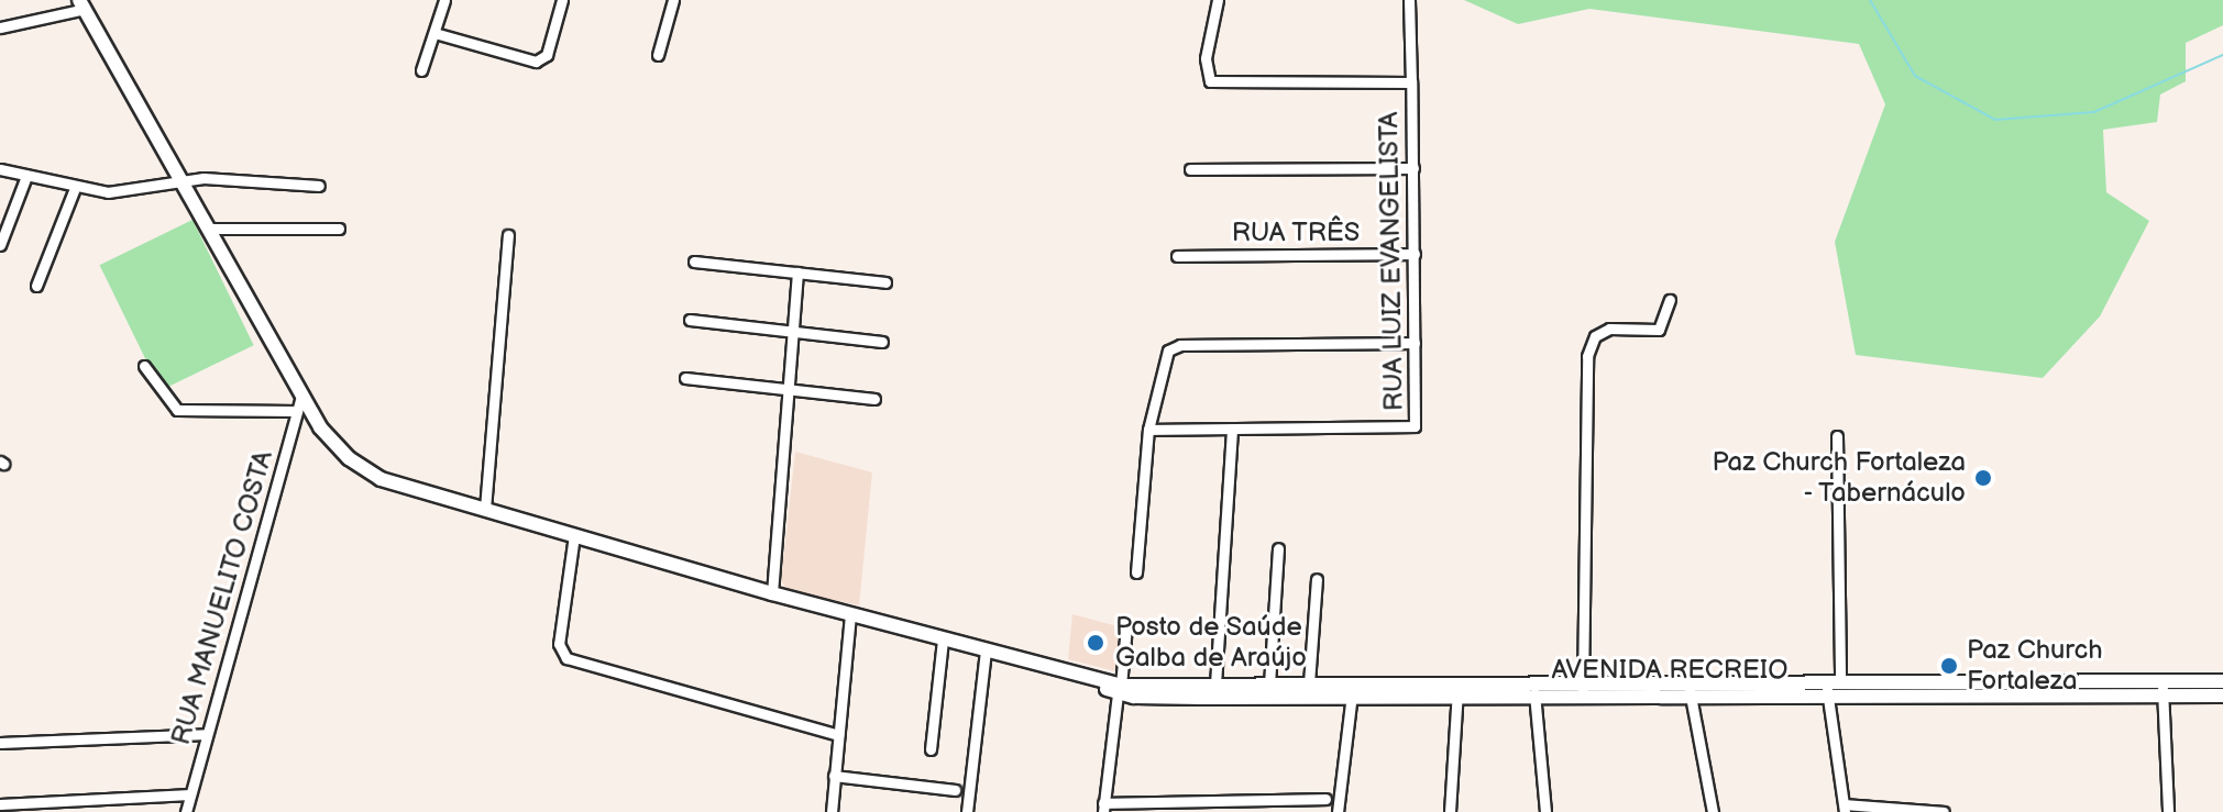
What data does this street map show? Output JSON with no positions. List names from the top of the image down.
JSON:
{
  "streets": {
    "main road": ["AVENIDA RECREIO"],
    "street": ["RUA TRÊS", "RUA LUIZ EVANGELISTA", "RUA MANUELITO COSTA"]
  },
  "crossings": [
    ["RUA TRÊS", "RUA LUIZ EVANGELISTA"]
  ],
  "places": ["Paz Church Fortaleza - Tabernáculo", "Posto de Saúde Galba de Araújo", "Paz Church Fortaleza"]
}
